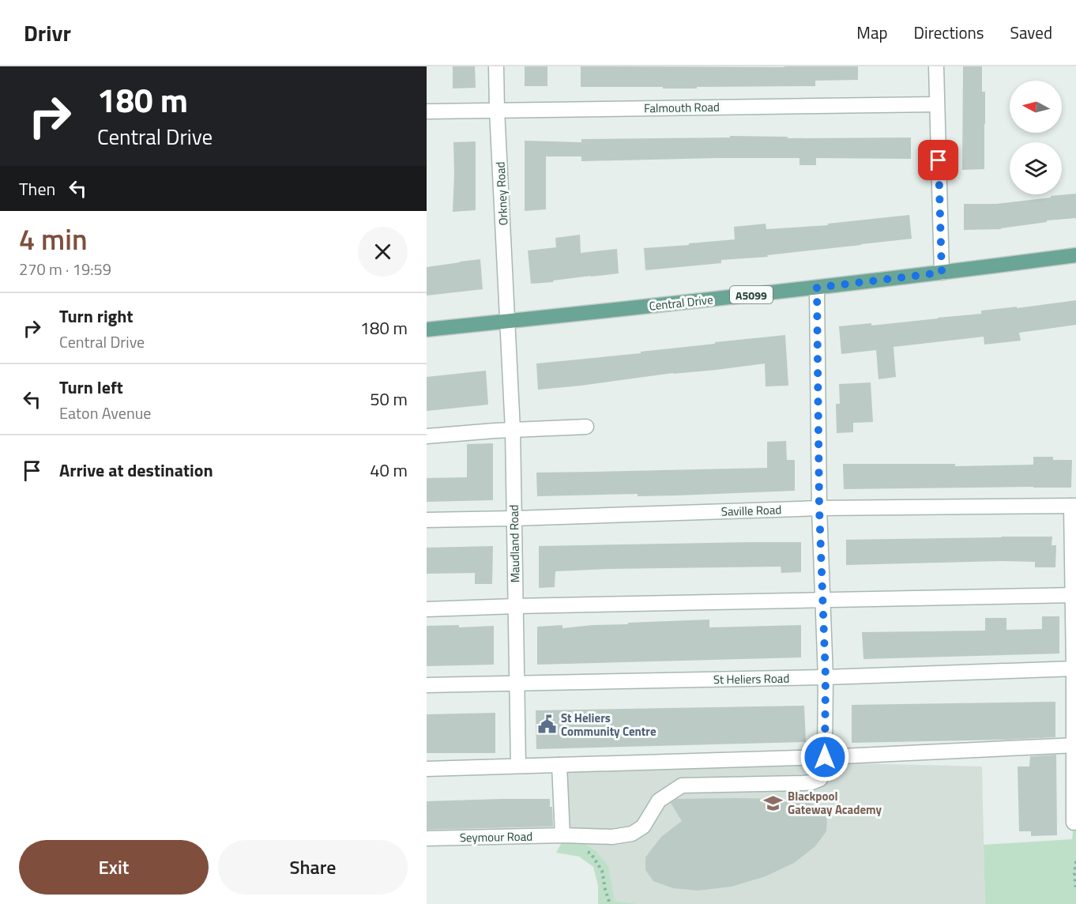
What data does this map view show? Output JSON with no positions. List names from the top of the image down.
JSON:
{
  "streets": {
    "main road": ["A5099", "Central Drive"],
    "street": [
      "Falmouth Road",
      "Orkney Road",
      "Saville Road",
      "Maudland Road",
      "St Heliers Road",
      "Seymour Road"
    ]
  },
  "crossings": [
    ["Falmouth Road", "Orkney Road"],
    ["Orkney Road", "Central Drive"],
    ["Orkney Road", "Maudland Road"],
    ["Central Drive", "Maudland Road"],
    ["Saville Road", "Maudland Road"],
    ["Maudland Road", "St Heliers Road"]
  ],
  "places": {
    "public building": ["St Heliers Community Centre"],
    "school or university": ["Blackpool Gateway Academy"]
  },
  "north": "left",
  "page": {
    "header": "Drivr",
    "nav": ["Map", "Directions", "Saved"],
    "turn": ["180 m", "Central Drive"],
    "then": "Then",
    "heading": ["4 min", "270 m · 19:59"],
    "list": [
      {
        "name": "Turn right",
        "note": "Central Drive",
        "value": "180 m"
      },
      {
        "name": "Turn left",
        "note": "Eaton Avenue",
        "value": "50 m"
      },
      {
        "name": "Arrive at destination",
        "value": "40 m"
      }
    ],
    "buttons": ["Exit", "Share"]
  }
}
